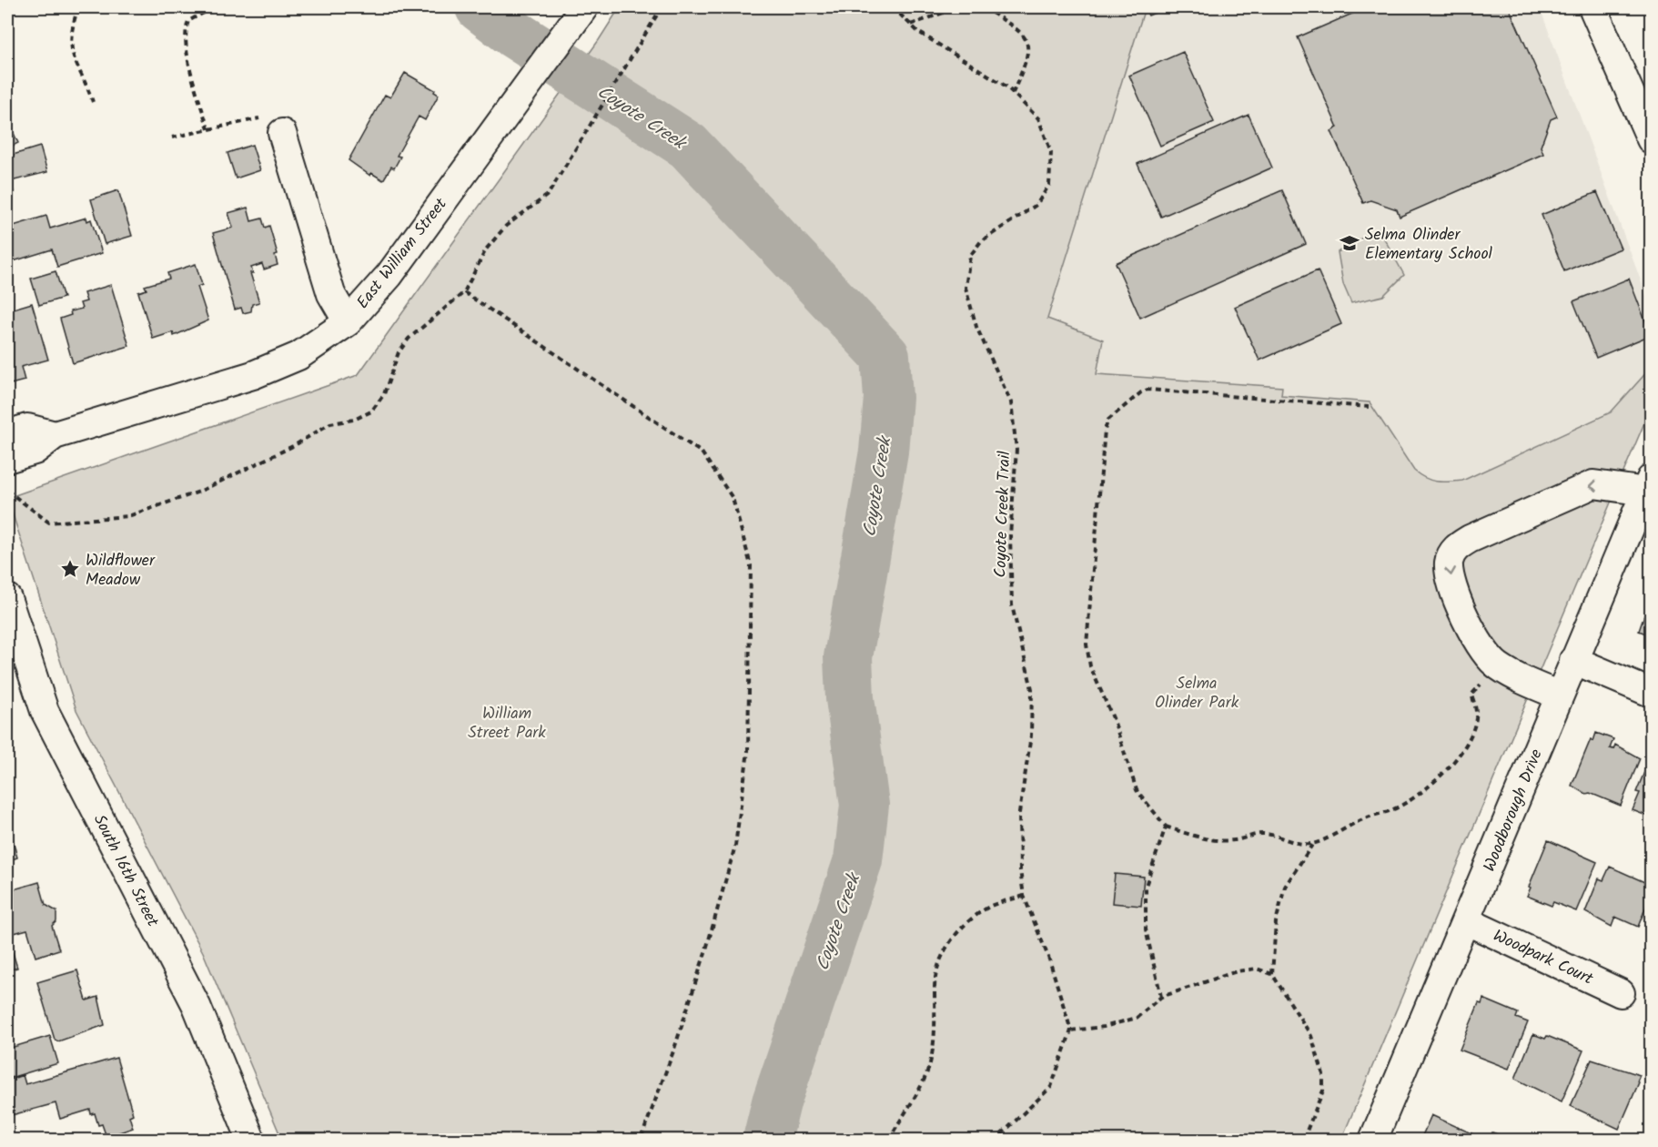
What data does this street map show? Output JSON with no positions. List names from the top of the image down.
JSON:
{
  "streets": {
    "street": [
      "East William Street",
      "Woodborough Drive",
      "South 16th Street",
      "Woodpark Court"
    ],
    "path": ["Coyote Creek Trail"]
  },
  "crossings": [
    ["Woodborough Drive", "Woodpark Court"]
  ],
  "water": ["Coyote Creek"],
  "parks": ["Selma Olinder Park", "William Street Park"],
  "places": {
    "school or university": ["Selma Olinder Elementary School"],
    "place": ["Wildflower Meadow"]
  }
}
